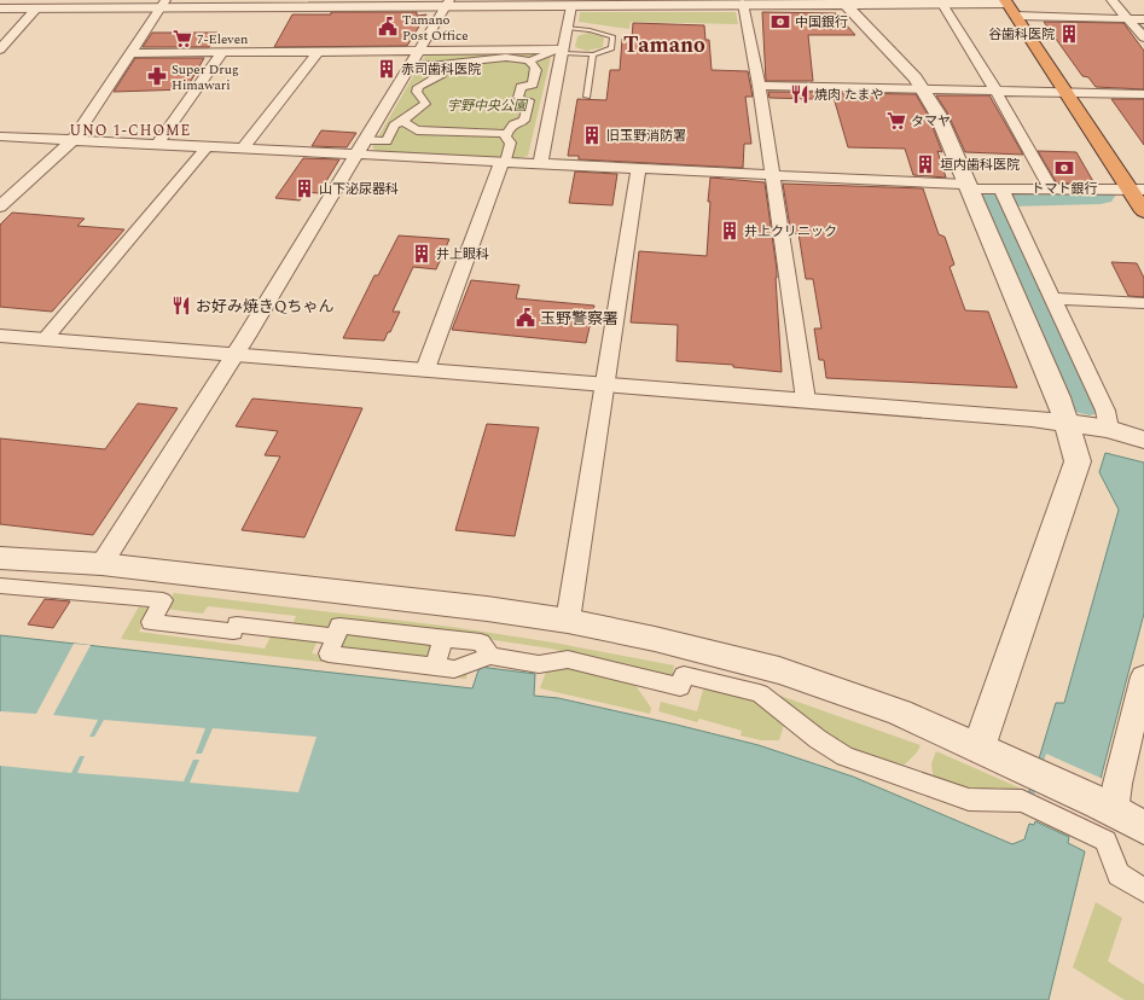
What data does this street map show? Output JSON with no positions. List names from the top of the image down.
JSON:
{
  "districts": ["Tamano", "UNO 1-CHOME"],
  "parks": ["宇野中央公園"],
  "places": {
    "bank": ["中国銀行", "トマト銀行"],
    "public building": ["Tamano Post Office", "玉野警察署"],
    "building": [
      "谷歯科医院",
      "赤司歯科医院",
      "旧玉野消防署",
      "垣内歯科医院",
      "山下泌尿器科",
      "井上クリニック",
      "井上眼科"
    ],
    "supermarket": ["7-Eleven", "タマヤ"],
    "pharmacy": ["Super Drug Himawari"],
    "restaurant": ["焼肉 たまや", "お好み焼きQちゃん"]
  }
}
